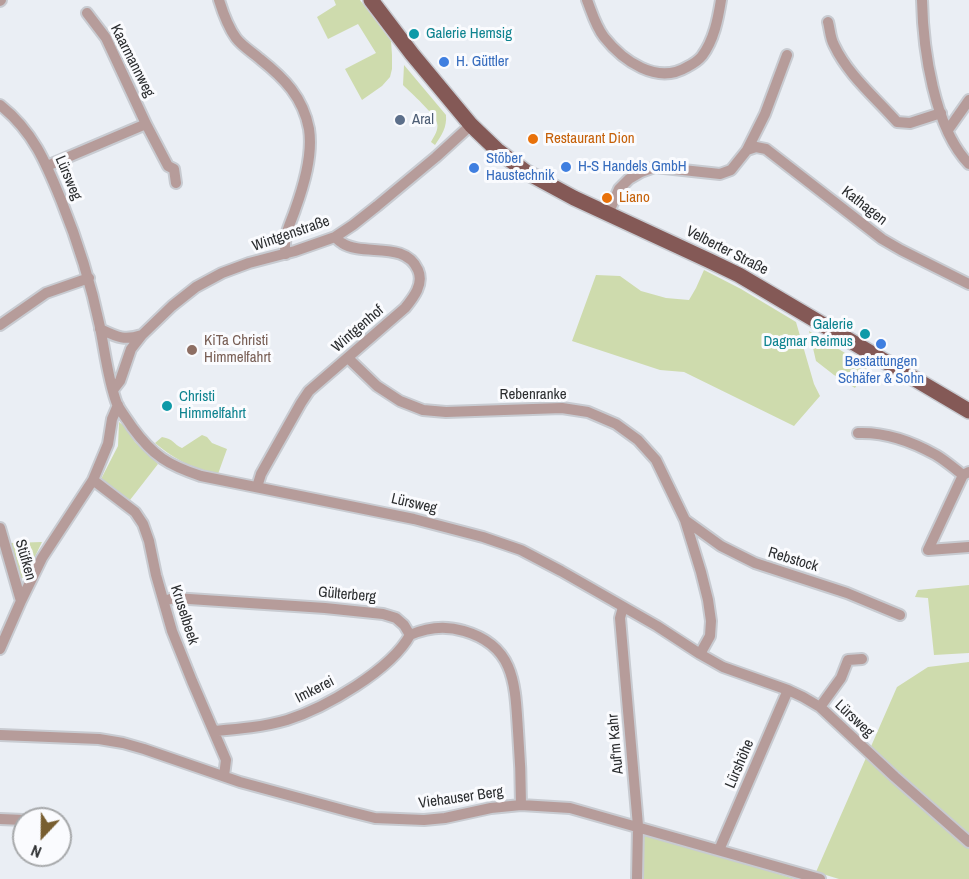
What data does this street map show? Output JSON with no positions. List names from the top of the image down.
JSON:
{
  "streets": {
    "main road": ["Velberter Straße"],
    "street": [
      "Kaarmannweg",
      "Lürsweg",
      "Kathagen",
      "Wintgenstraße",
      "Wintgenhof",
      "Rebenranke",
      "Stüfken",
      "Rebstock",
      "Gülterberg",
      "Kruselbeek",
      "Imkerei",
      "Auf'm Kahr",
      "Lürshöhe",
      "Viehauser Berg"
    ]
  },
  "crossings": [
    ["Lürsweg", "Wintgenstraße"],
    ["Lürsweg", "Wintgenhof"],
    ["Lürsweg", "Rebenranke"],
    ["Lürsweg", "Auf'm Kahr"],
    ["Lürsweg", "Lürshöhe"],
    ["Wintgenstraße", "Velberter Straße"],
    ["Wintgenstraße", "Wintgenhof"],
    ["Wintgenhof", "Rebenranke"],
    ["Rebenranke", "Rebstock"],
    ["Gülterberg", "Kruselbeek"],
    ["Gülterberg", "Imkerei"],
    ["Kruselbeek", "Imkerei"],
    ["Kruselbeek", "Viehauser Berg"],
    ["Auf'm Kahr", "Viehauser Berg"],
    ["Lürshöhe", "Viehauser Berg"]
  ],
  "places": [
    "Galerie Hemsig",
    "H. Güttler",
    "Aral",
    "Restaurant Dion",
    "H-S Handels GmbH",
    "Stöber Haustechnik",
    "Liano",
    "Galerie Dagmar Reimus",
    "Bestattungen Schäfer & Sohn",
    "KiTa Christi Himmelfahrt",
    "Christi Himmelfahrt"
  ],
  "north": "bottom"
}
